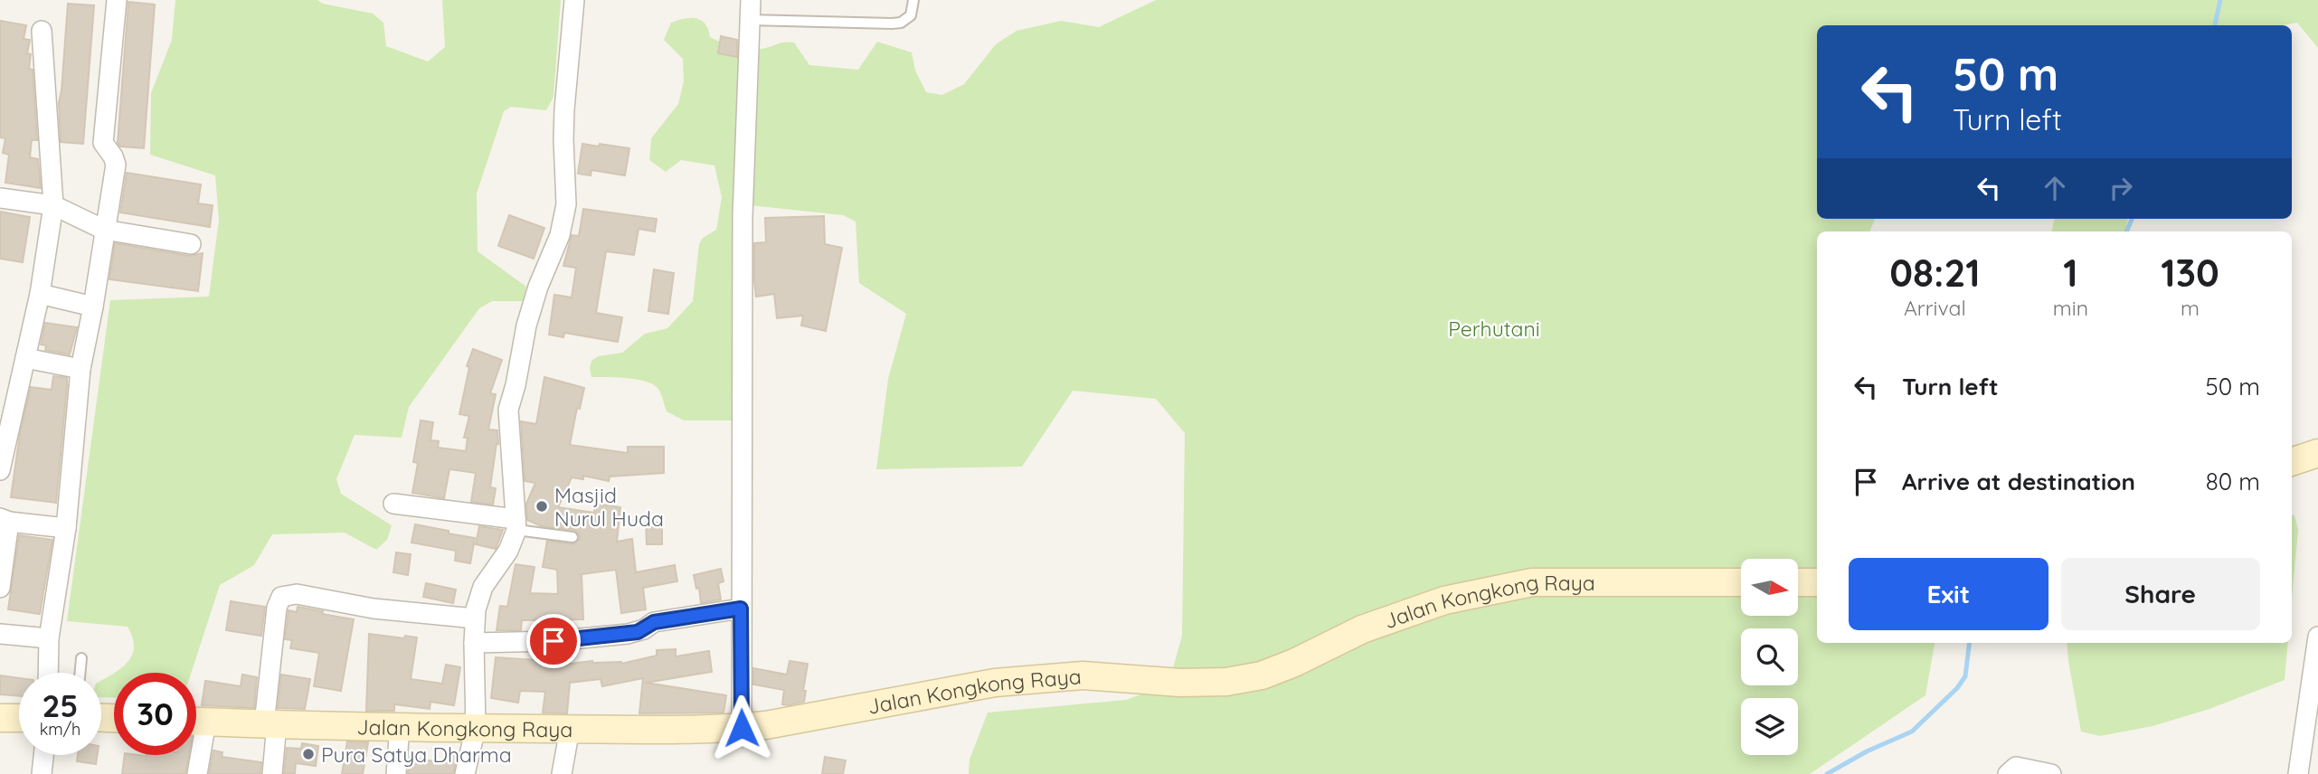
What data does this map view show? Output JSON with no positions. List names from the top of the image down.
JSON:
{
  "streets": {
    "street": ["Jalan Kongkong Raya"]
  },
  "parks": ["Perhutani"],
  "places": ["Masjid Nurul Huda", "Pura Satya Dharma"],
  "north": "right",
  "page": {
    "turn": ["50 m", "Turn left"],
    "eta": [
      "08:21",
      "Arrival",
      "1",
      "min",
      "130",
      "m"
    ],
    "list": [
      {
        "name": "Turn left",
        "value": "50 m"
      },
      {
        "name": "Arrive at destination",
        "value": "80 m"
      }
    ],
    "buttons": ["Exit", "Share"],
    "speed": "25 km/h",
    "limit": "30"
  }
}
